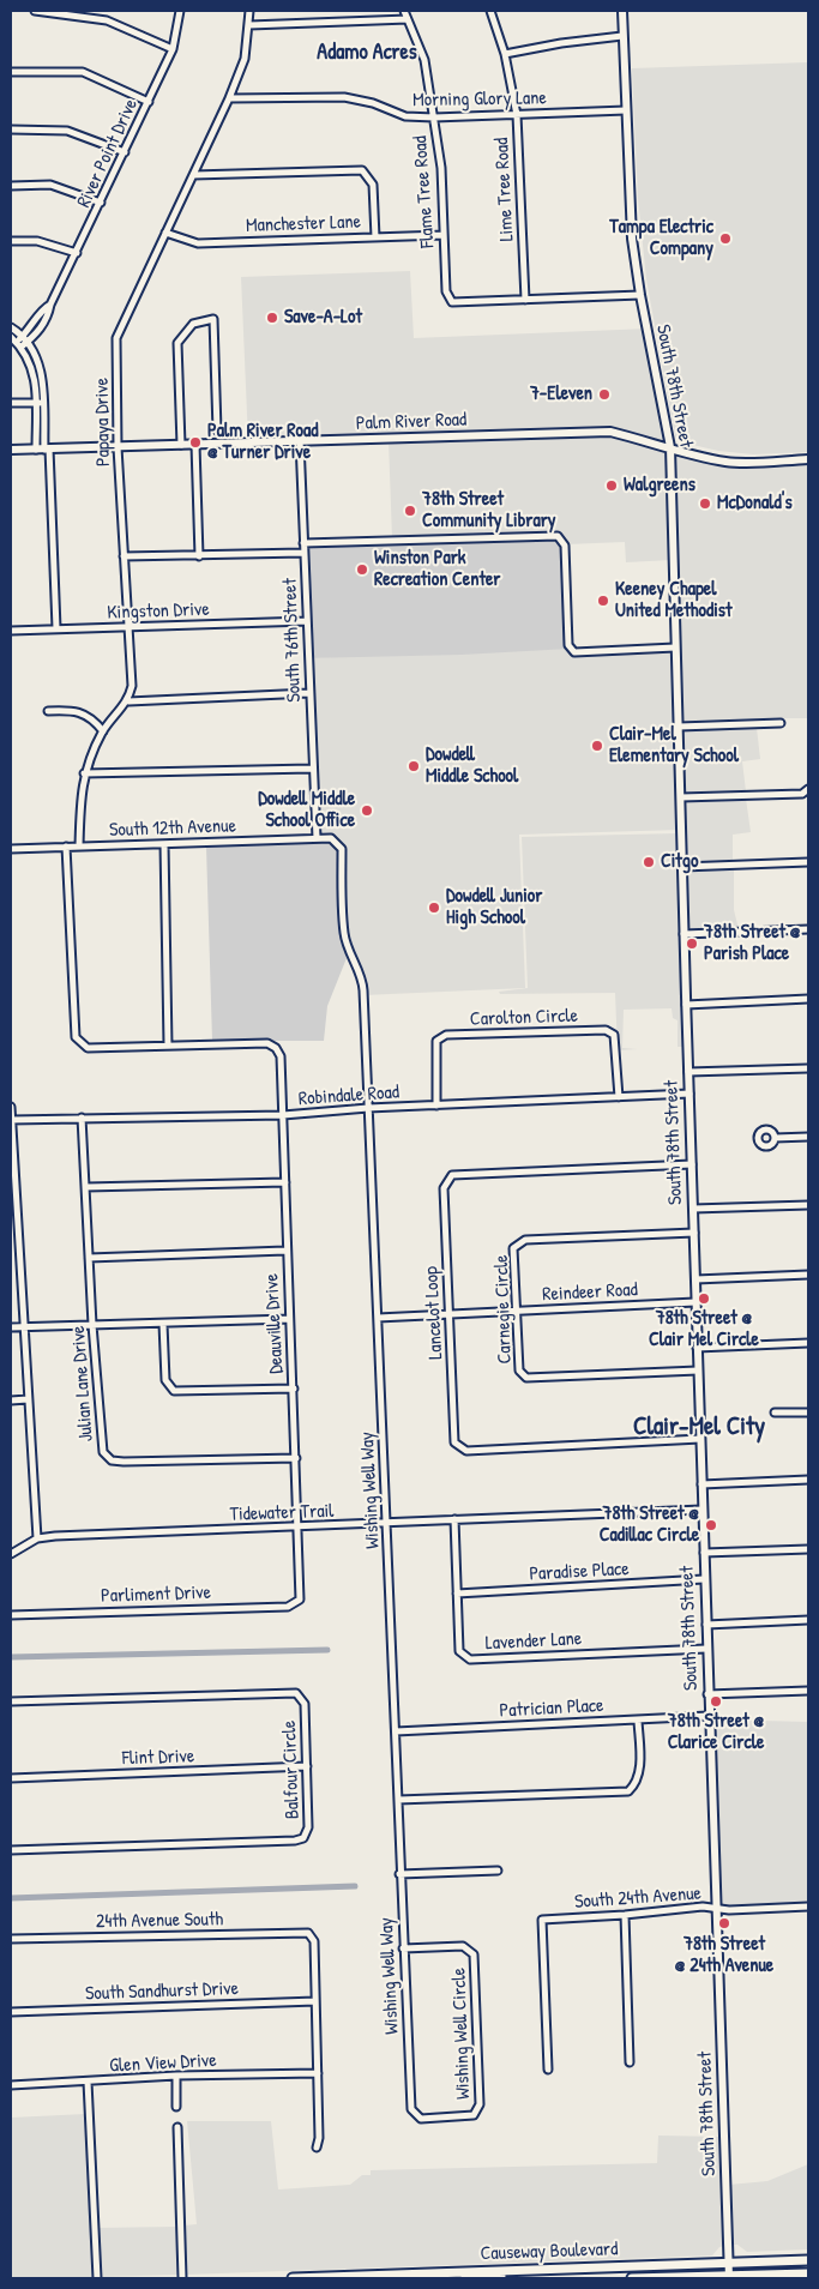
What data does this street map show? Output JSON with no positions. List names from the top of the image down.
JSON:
{
  "streets": {
    "main road": ["Causeway Boulevard"],
    "street": [
      "Morning Glory Lane",
      "River Point Drive",
      "Lime Tree Road",
      "Flame Tree Road",
      "Manchester Lane",
      "South 78th Street",
      "Papaya Drive",
      "Palm River Road",
      "Kingston Drive",
      "South 76th Street",
      "South 12th Avenue",
      "Carolton Circle",
      "Robindale Road",
      "Reindeer Road",
      "Carnegie Circle",
      "Lancelot Loop",
      "Deauville Drive",
      "Julian Lane Drive",
      "Wishing Well Way",
      "Tidewater Trail",
      "Paradise Place",
      "Parliment Drive",
      "Lavender Lane",
      "Patrician Place",
      "Flint Drive",
      "Balfour Circle",
      "South 24th Avenue",
      "24th Avenue South",
      "South Sandhurst Drive",
      "Wishing Well Circle",
      "Glen View Drive"
    ]
  },
  "crossings": [
    ["Morning Glory Lane", "Lime Tree Road"],
    ["Morning Glory Lane", "Flame Tree Road"],
    ["Morning Glory Lane", "South 78th Street"],
    ["Morning Glory Lane", "Papaya Drive"],
    ["Lime Tree Road", "Flame Tree Road"],
    ["Flame Tree Road", "Manchester Lane"],
    ["Manchester Lane", "Papaya Drive"],
    ["South 78th Street", "Palm River Road"],
    ["South 78th Street", "Robindale Road"],
    ["South 78th Street", "Reindeer Road"],
    ["South 78th Street", "Carnegie Circle"],
    ["South 78th Street", "Lancelot Loop"],
    ["South 78th Street", "Tidewater Trail"],
    ["South 78th Street", "Paradise Place"],
    ["South 78th Street", "Lavender Lane"],
    ["South 78th Street", "Patrician Place"],
    ["South 78th Street", "South 24th Avenue"],
    ["South 78th Street", "Causeway Boulevard"],
    ["Papaya Drive", "Palm River Road"],
    ["Papaya Drive", "Kingston Drive"],
    ["Palm River Road", "South 76th Street"],
    ["Kingston Drive", "South 76th Street"],
    ["South 76th Street", "South 12th Avenue"],
    ["South 12th Avenue", "Wishing Well Way"],
    ["Carolton Circle", "Robindale Road"],
    ["Robindale Road", "Deauville Drive"],
    ["Robindale Road", "Julian Lane Drive"],
    ["Robindale Road", "Wishing Well Way"],
    ["Reindeer Road", "Carnegie Circle"],
    ["Reindeer Road", "Lancelot Loop"],
    ["Reindeer Road", "Wishing Well Way"],
    ["Deauville Drive", "Julian Lane Drive"],
    ["Deauville Drive", "Tidewater Trail"],
    ["Deauville Drive", "Parliment Drive"],
    ["Wishing Well Way", "Tidewater Trail"],
    ["Wishing Well Way", "Patrician Place"],
    ["Wishing Well Way", "Wishing Well Circle"],
    ["Tidewater Trail", "Lavender Lane"],
    ["Paradise Place", "Lavender Lane"],
    ["Flint Drive", "Balfour Circle"],
    ["24th Avenue South", "South Sandhurst Drive"]
  ],
  "districts": ["Adamo Acres", "Clair-Mel City"],
  "places": [
    "Tampa Electric Company",
    "Save-A-Lot",
    "7-Eleven",
    "Palm River Road @ Turner Drive",
    "Walgreens",
    "McDonald's",
    "78th Street Community Library",
    "Winston Park Recreation Center",
    "Keeney Chapel United Methodist",
    "Clair-Mel Elementary School",
    "Dowdell Middle School",
    "Dowdell Middle School Office",
    "Citgo",
    "Dowdell Junior High School",
    "78th Street @ Parish Place",
    "78th Street @ Clair Mel Circle",
    "78th Street @ Cadillac Circle",
    "78th Street @ Clarice Circle",
    "78th Street @ 24th Avenue"
  ]
}
